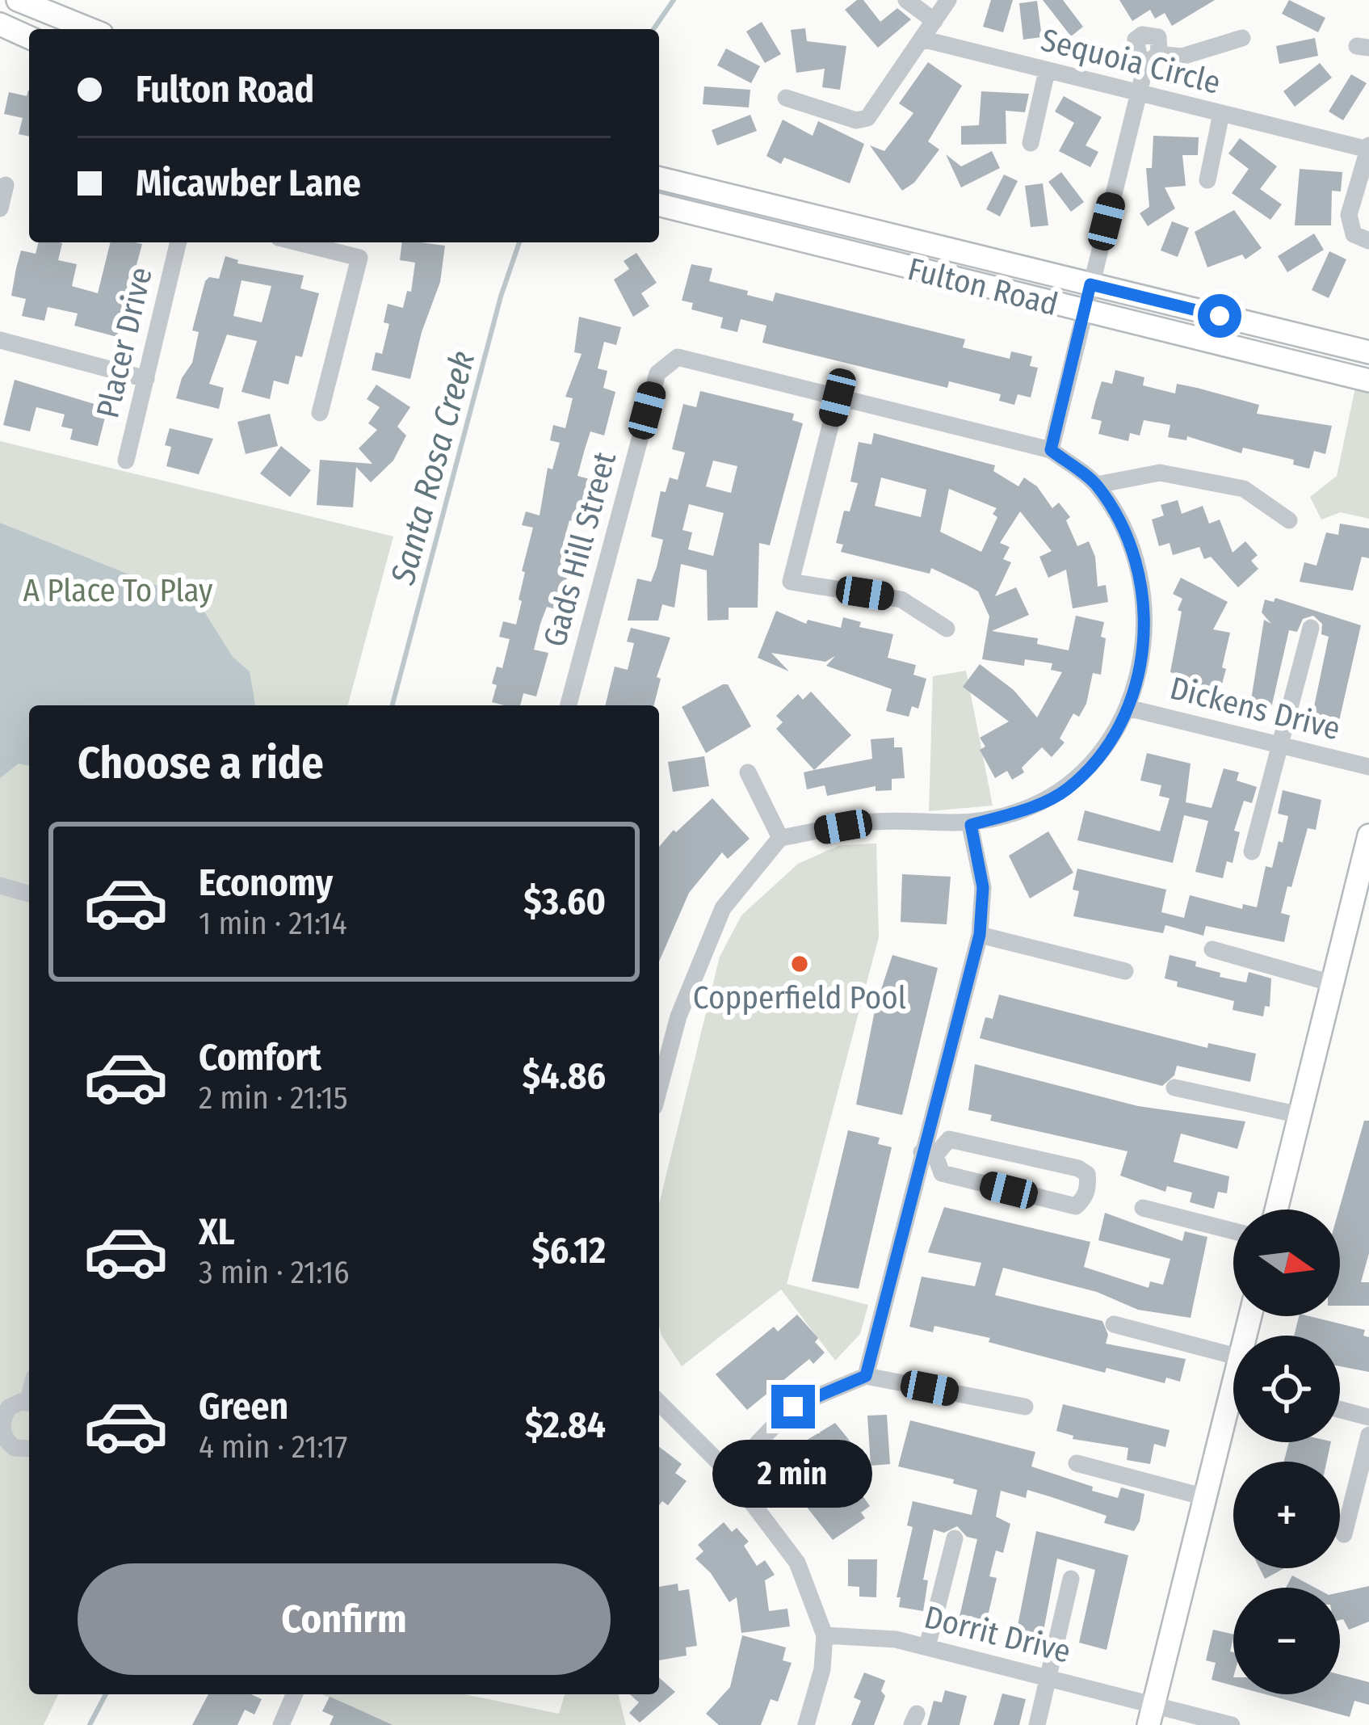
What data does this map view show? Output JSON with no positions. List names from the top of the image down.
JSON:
{
  "streets": {
    "main road": ["Fulton Road"],
    "street": [
      "Sequoia Circle",
      "Placer Drive",
      "Gads Hill Street",
      "Dickens Drive",
      "Dorrit Drive"
    ]
  },
  "water": ["Santa Rosa Creek"],
  "parks": ["A Place To Play"],
  "places": ["Copperfield Pool"],
  "north": "right",
  "page": {
    "banner": ["Fulton Road", "Micawber Lane"],
    "heading": "Choose a ride",
    "list": [
      {
        "name": "Economy",
        "note": "1 min · 21:14",
        "value": "$3.60"
      },
      {
        "name": "Comfort",
        "note": "2 min · 21:15",
        "value": "$4.86"
      },
      {
        "name": "XL",
        "note": "3 min · 21:16",
        "value": "$6.12"
      },
      {
        "name": "Green",
        "note": "4 min · 21:17",
        "value": "$2.84"
      }
    ],
    "map_buttons": ["+", "−"],
    "bubble": "2 min",
    "buttons": "Confirm"
  }
}
